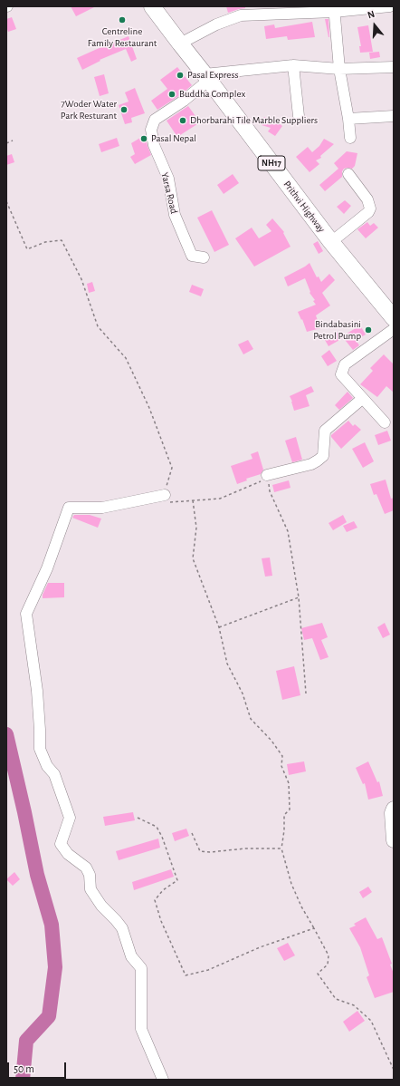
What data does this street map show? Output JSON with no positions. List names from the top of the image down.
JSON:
{
  "streets": {
    "highway": ["NH17", "Prithvi Highway"],
    "street": ["Yarsa Road"]
  },
  "crossings": [
    ["Yarsa Road", "Prithvi Highway"]
  ],
  "places": [
    "Centreline Family Restaurant",
    "Pasal Express",
    "Buddha Complex",
    "7Woder Water Park Resturant",
    "Dhorbarahi Tile Marble Suppliers",
    "Pasal Nepal",
    "Bindabasini Petrol Pump"
  ],
  "scale_bar": "50 m",
  "north": "top"
}
